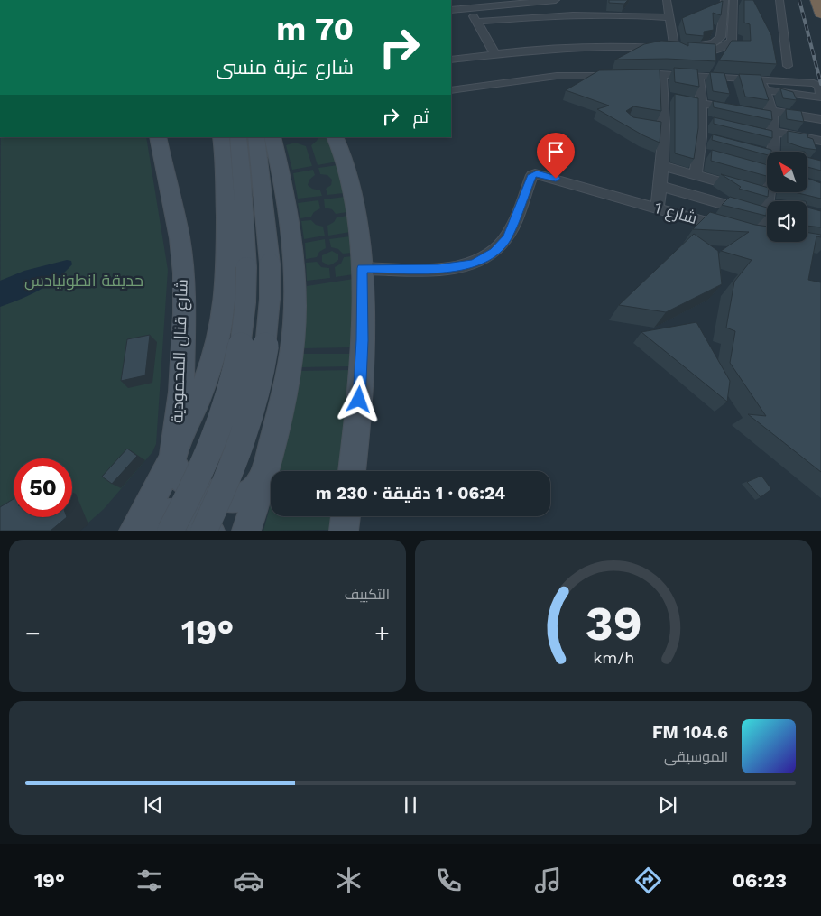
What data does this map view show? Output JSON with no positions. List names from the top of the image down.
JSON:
{
  "streets": {
    "main road": ["شارع قنال المحمودية"],
    "street": ["شارع 1"]
  },
  "parks": ["حديقة انطونيادس"],
  "north": "top left",
  "page": {
    "turn": ["70 m", "شارع عزبة منسى"],
    "then": "ثم",
    "limit": "50",
    "trip": "06:24 · 1 دقيقة · 230 m",
    "tile": "التكييف",
    "heat": ["−", "19°", "+"],
    "song": ["104.6 FM", "الموسيقى"],
    "tabs": ["06:23", "19°"],
    "gauge": ["39", "km/h"]
  }
}
